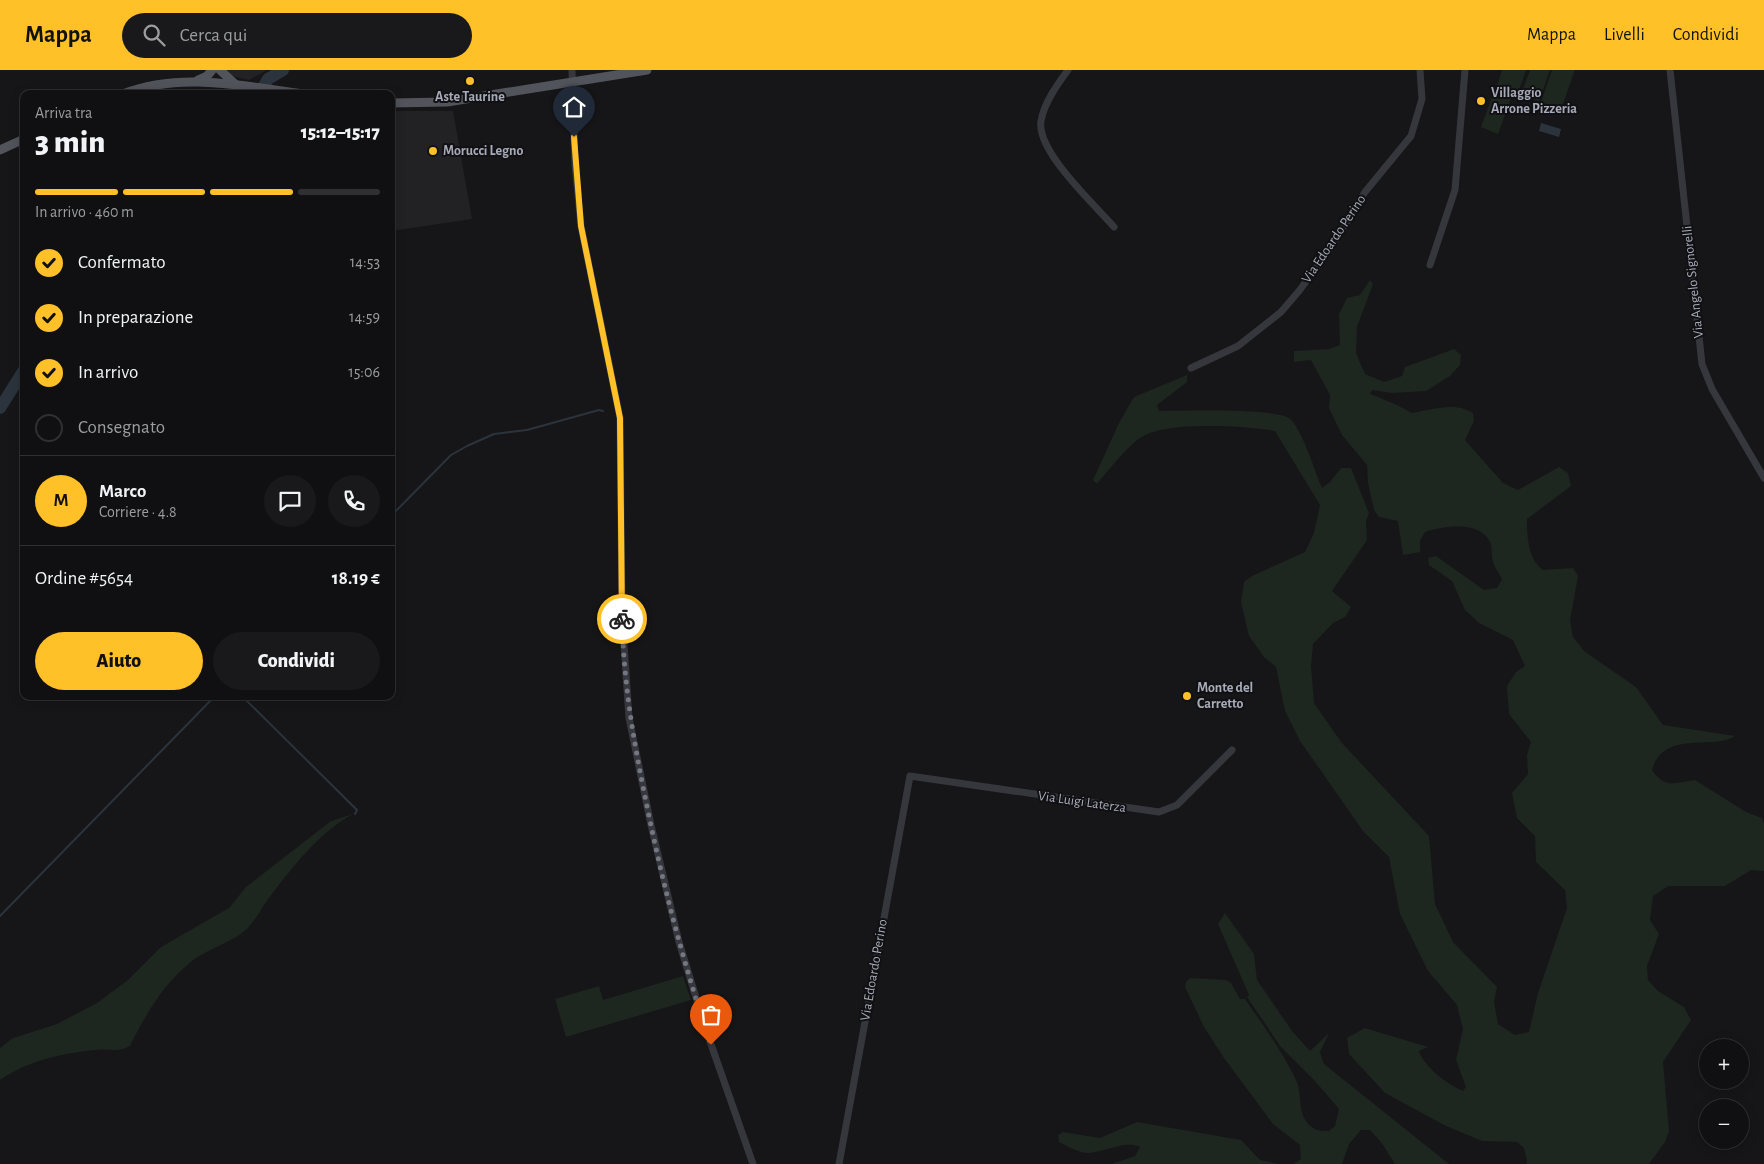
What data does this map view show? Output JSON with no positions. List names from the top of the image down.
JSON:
{
  "streets": {
    "street": ["Via Edoardo Perino", "Via Angelo Signorelli", "Via Luigi Laterza"]
  },
  "crossings": [
    ["Via Edoardo Perino", "Via Luigi Laterza"]
  ],
  "places": [
    "Aste Taurine",
    "Villaggio Arrone Pizzeria",
    "Morucci Legno",
    "Monte del Carretto"
  ],
  "page": {
    "header": "Mappa",
    "search": "Cerca qui",
    "nav": ["Mappa", "Livelli", "Condividi"],
    "heading": ["3 min", "Arriva tra", "15:12–15:17"],
    "panel": [
      "Marco",
      "Corriere · 4.8",
      "Ordine #5654",
      "18.19 €"
    ],
    "bar": "In arrivo · 460 m",
    "list": [
      ["Confermato", "14:53"],
      ["In preparazione", "14:59"],
      ["In arrivo", "15:06"],
      "Consegnato"
    ],
    "round": "M",
    "buttons": ["Aiuto", "Condividi"],
    "map_buttons": ["+", "−"]
  }
}
